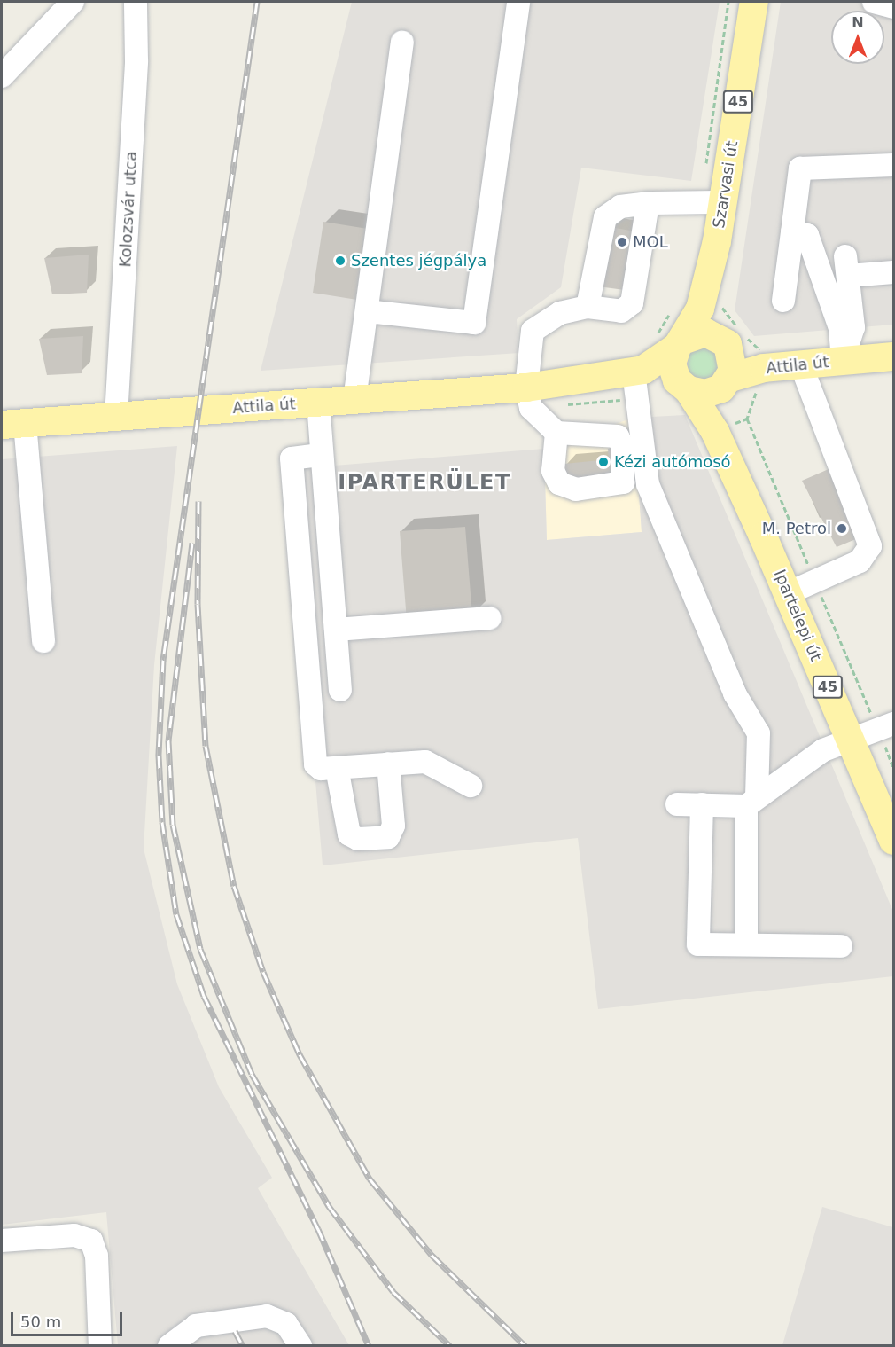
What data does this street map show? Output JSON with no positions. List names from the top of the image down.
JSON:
{
  "streets": {
    "main road": [
      "45",
      "Szarvasi út",
      "Attila út",
      "Ipartelepi út"
    ],
    "street": ["Kolozsvár utca"]
  },
  "crossings": [
    ["45", "Szarvasi út"],
    ["45", "Attila út"],
    ["45", "Ipartelepi út"],
    ["Kolozsvár utca", "Attila út"]
  ],
  "districts": ["IPARTERÜLET"],
  "places": [
    "MOL",
    "Szentes jégpálya",
    "Kézi autómosó",
    "M. Petrol"
  ],
  "scale_bar": "50 m",
  "north": "top"
}
